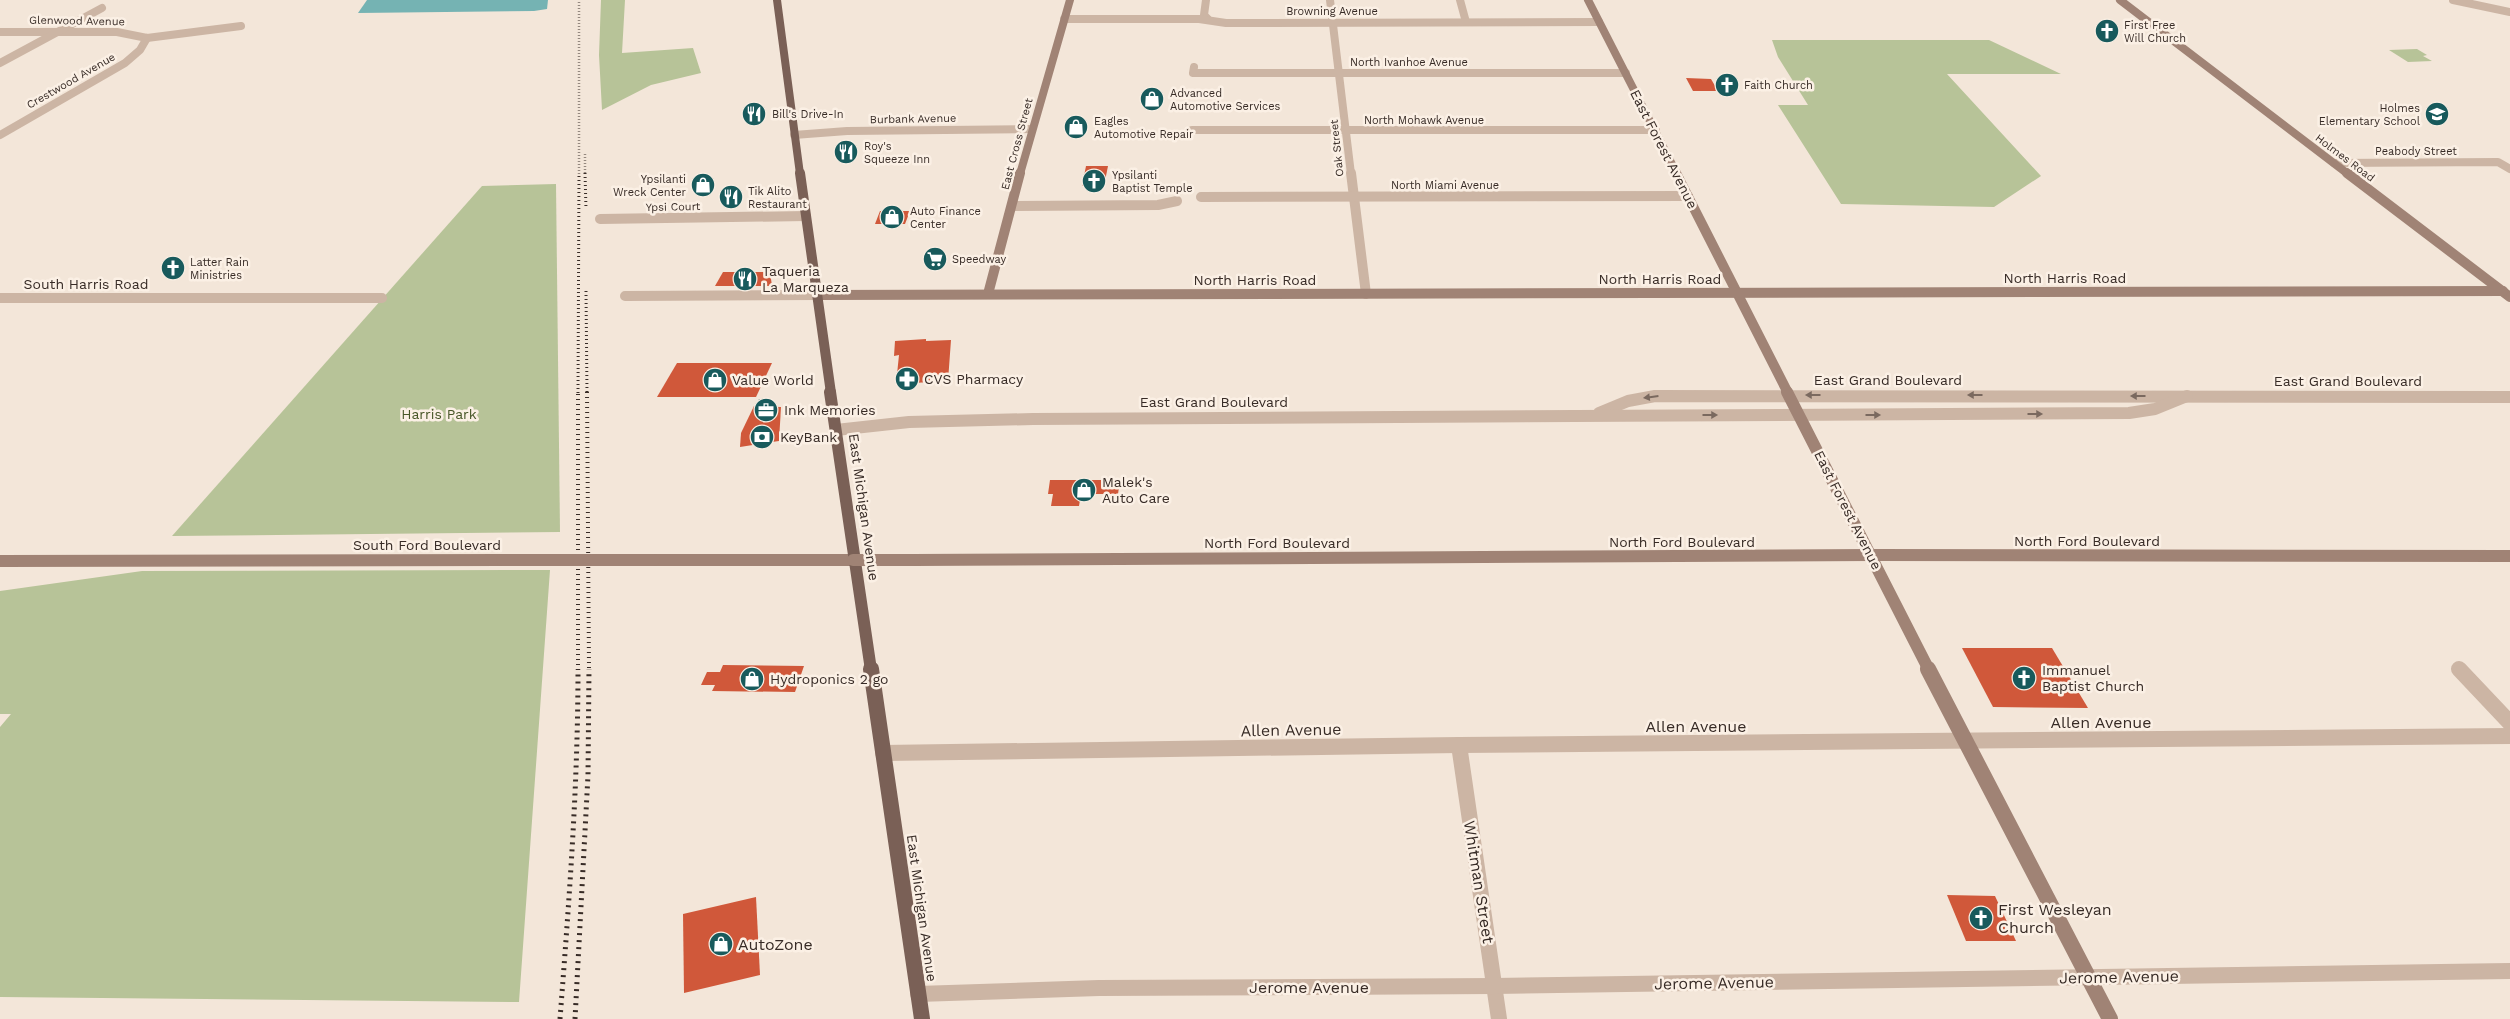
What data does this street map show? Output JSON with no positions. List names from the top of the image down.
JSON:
{
  "streets": {
    "main road": ["East Michigan Avenue"],
    "street": [
      "Browning Avenue",
      "Glenwood Avenue",
      "North Ivanhoe Avenue",
      "Crestwood Avenue",
      "Burbank Avenue",
      "North Mohawk Avenue",
      "East Cross Street",
      "Oak Street",
      "East Forest Avenue",
      "Peabody Street",
      "Holmes Road",
      "North Miami Avenue",
      "Ypsi Court",
      "North Harris Road",
      "South Harris Road",
      "East Grand Boulevard",
      "North Ford Boulevard",
      "South Ford Boulevard",
      "Allen Avenue",
      "Whitman Street",
      "Jerome Avenue"
    ]
  },
  "crossings": [
    ["Browning Avenue", "East Cross Street"],
    ["Browning Avenue", "Oak Street"],
    ["Browning Avenue", "East Forest Avenue"],
    ["Glenwood Avenue", "Crestwood Avenue"],
    ["North Ivanhoe Avenue", "Oak Street"],
    ["North Ivanhoe Avenue", "East Forest Avenue"],
    ["Burbank Avenue", "East Cross Street"],
    ["Burbank Avenue", "East Michigan Avenue"],
    ["North Mohawk Avenue", "Oak Street"],
    ["North Mohawk Avenue", "East Forest Avenue"],
    ["East Cross Street", "North Harris Road"],
    ["Oak Street", "North Miami Avenue"],
    ["Oak Street", "North Harris Road"],
    ["East Forest Avenue", "North Miami Avenue"],
    ["East Forest Avenue", "North Harris Road"],
    ["East Forest Avenue", "East Grand Boulevard"],
    ["East Forest Avenue", "North Ford Boulevard"],
    ["East Forest Avenue", "Allen Avenue"],
    ["East Forest Avenue", "Jerome Avenue"],
    ["Peabody Street", "Holmes Road"],
    ["Holmes Road", "North Harris Road"],
    ["Ypsi Court", "East Michigan Avenue"],
    ["North Harris Road", "East Michigan Avenue"],
    ["East Grand Boulevard", "East Michigan Avenue"],
    ["East Michigan Avenue", "Allen Avenue"],
    ["East Michigan Avenue", "Jerome Avenue"],
    ["North Ford Boulevard", "South Ford Boulevard"],
    ["Allen Avenue", "Whitman Street"],
    ["Whitman Street", "Jerome Avenue"]
  ],
  "parks": ["Harris Park"],
  "places": {
    "church": [
      "First Free Will Church",
      "Faith Church",
      "Ypsilanti Baptist Temple",
      "Latter Rain Ministries",
      "Immanuel Baptist Church",
      "First Wesleyan Church"
    ],
    "shop": [
      "Advanced Automotive Services",
      "Eagles Automotive Repair",
      "Ypsilanti Wreck Center",
      "Auto Finance Center",
      "Value World",
      "Malek's Auto Care",
      "Hydroponics 2 go",
      "AutoZone"
    ],
    "restaurant": [
      "Bill's Drive-In",
      "Roy's Squeeze Inn",
      "Tik Alito Restaurant",
      "Taqueria La Marqueza"
    ],
    "school or university": ["Holmes Elementary School"],
    "supermarket": ["Speedway"],
    "pharmacy": ["CVS Pharmacy"],
    "office": ["Ink Memories"],
    "bank": ["KeyBank"]
  }
}
